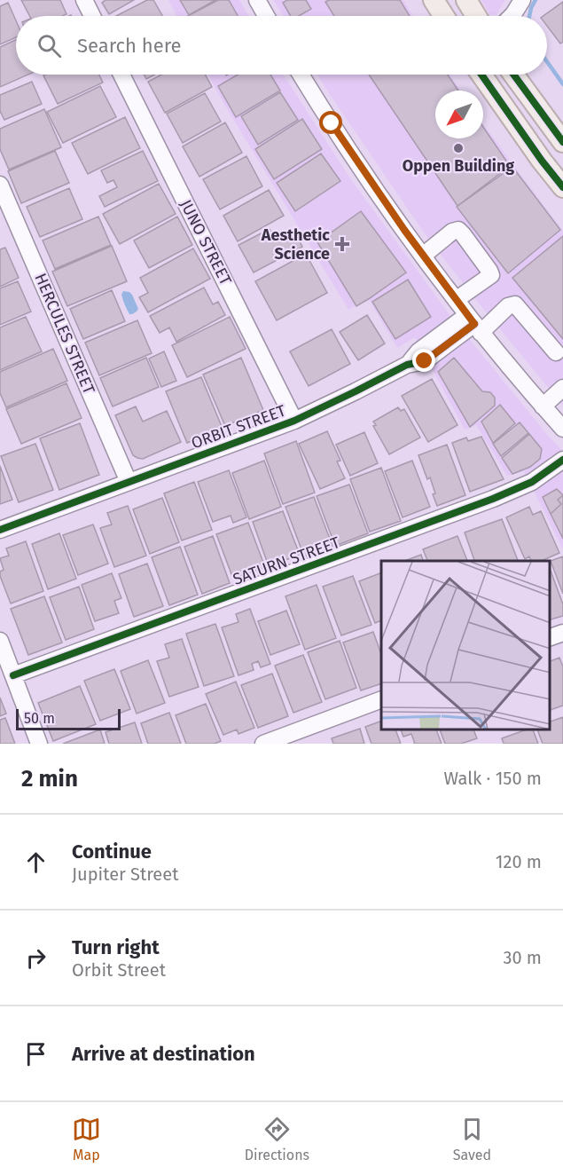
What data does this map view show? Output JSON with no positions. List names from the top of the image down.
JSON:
{
  "streets": {
    "street": [
      "JUNO STREET",
      "HERCULES STREET",
      "ORBIT STREET",
      "SATURN STREET"
    ]
  },
  "crossings": [
    ["JUNO STREET", "ORBIT STREET"],
    ["HERCULES STREET", "ORBIT STREET"]
  ],
  "places": {
    "other": ["Oppen Building"],
    "health": ["Aesthetic Science"]
  },
  "scale_bar": "50 m",
  "north": "bottom left",
  "page": {
    "search": "Search here",
    "scale": "50 m",
    "heading": ["2 min", "Walk · 150 m"],
    "list": [
      ["Continue", "Jupiter Street", "120 m"],
      ["Turn right", "Orbit Street", "30 m"],
      "Arrive at destination"
    ],
    "nav": ["Map", "Directions", "Saved"]
  }
}
